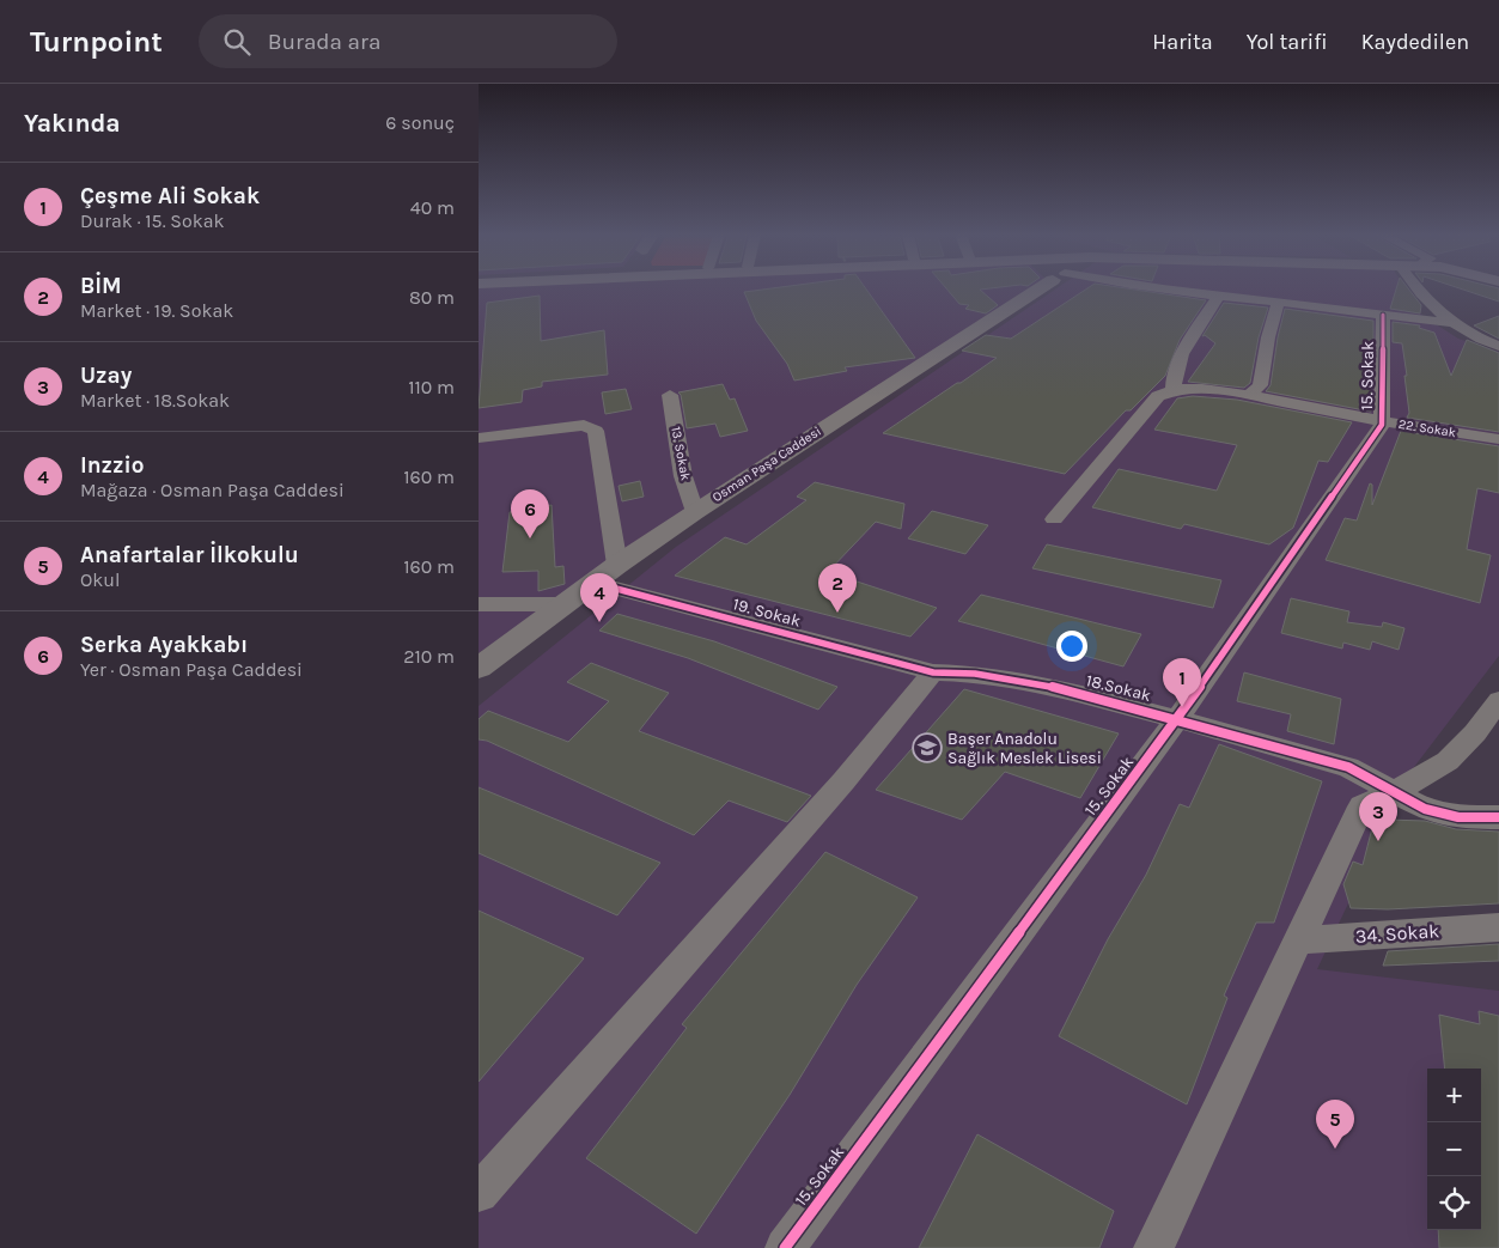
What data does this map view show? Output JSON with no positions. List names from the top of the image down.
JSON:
{
  "streets": {
    "street": [
      "15. Sokak",
      "22. Sokak",
      "13. Sokak",
      "Osman Paşa Caddesi",
      "19. Sokak",
      "18.Sokak",
      "34. Sokak"
    ]
  },
  "crossings": [
    ["15. Sokak", "22. Sokak"],
    ["15. Sokak", "18.Sokak"],
    ["13. Sokak", "Osman Paşa Caddesi"],
    ["Osman Paşa Caddesi", "19. Sokak"],
    ["19. Sokak", "18.Sokak"]
  ],
  "places": {
    "school or university": ["Başer Anadolu Sağlık Meslek Lisesi"]
  },
  "page": {
    "header": "Turnpoint",
    "search": "Burada ara",
    "nav": ["Harita", "Yol tarifi", "Kaydedilen"],
    "heading": ["Yakında", "6 sonuç"],
    "list": [
      {
        "mark": "1",
        "name": "Çeşme Ali Sokak",
        "note": "Durak · 15. Sokak",
        "value": "40 m"
      },
      {
        "mark": "2",
        "name": "BİM",
        "note": "Market · 19. Sokak",
        "value": "80 m"
      },
      {
        "mark": "3",
        "name": "Uzay",
        "note": "Market · 18.Sokak",
        "value": "110 m"
      },
      {
        "mark": "4",
        "name": "Inzzio",
        "note": "Mağaza · Osman Paşa Caddesi",
        "value": "160 m"
      },
      {
        "mark": "5",
        "name": "Anafartalar İlkokulu",
        "note": "Okul",
        "value": "160 m"
      },
      {
        "mark": "6",
        "name": "Serka Ayakkabı",
        "note": "Yer · Osman Paşa Caddesi",
        "value": "210 m"
      }
    ],
    "pins": [
      "6",
      "2",
      "4",
      "1",
      "3",
      "5"
    ],
    "map_buttons": ["+", "−"]
  }
}
